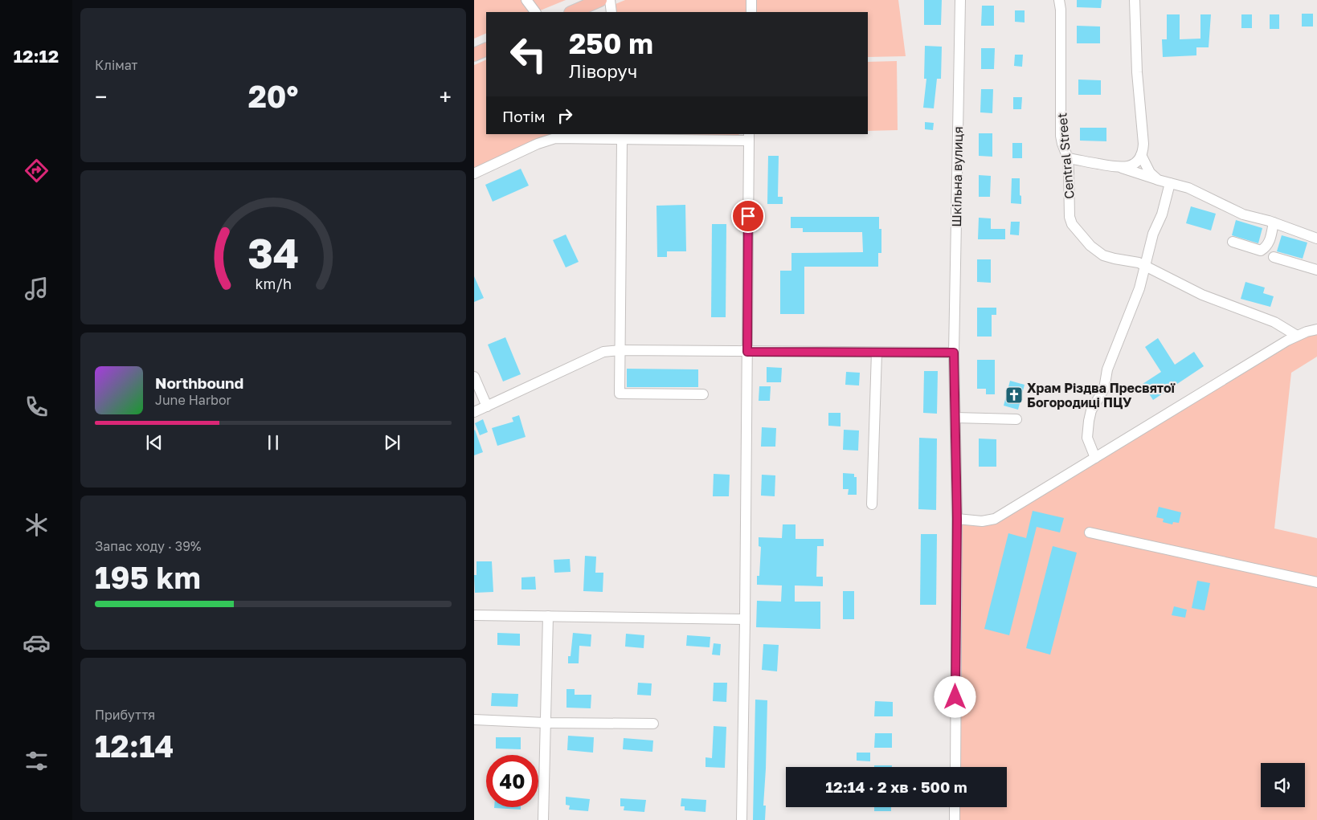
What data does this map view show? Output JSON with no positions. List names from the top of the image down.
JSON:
{
  "streets": {
    "street": ["Central Street", "Шкільна вулиця"]
  },
  "places": {
    "church": ["Храм Різдва Пресвятої Богородиці ПЦУ"]
  },
  "page": {
    "tabs": "12:12",
    "tile": [
      "Клімат",
      ["Запас ходу · 39%", "195 km"],
      ["Прибуття", "12:14"]
    ],
    "turn": ["250 m", "Ліворуч"],
    "heat": ["−", "20°", "+"],
    "then": "Потім",
    "song": ["Northbound", "June Harbor"],
    "limit": "40",
    "trip": "12:14 · 2 хв · 500 m",
    "gauge": ["34", "km/h"]
  }
}
